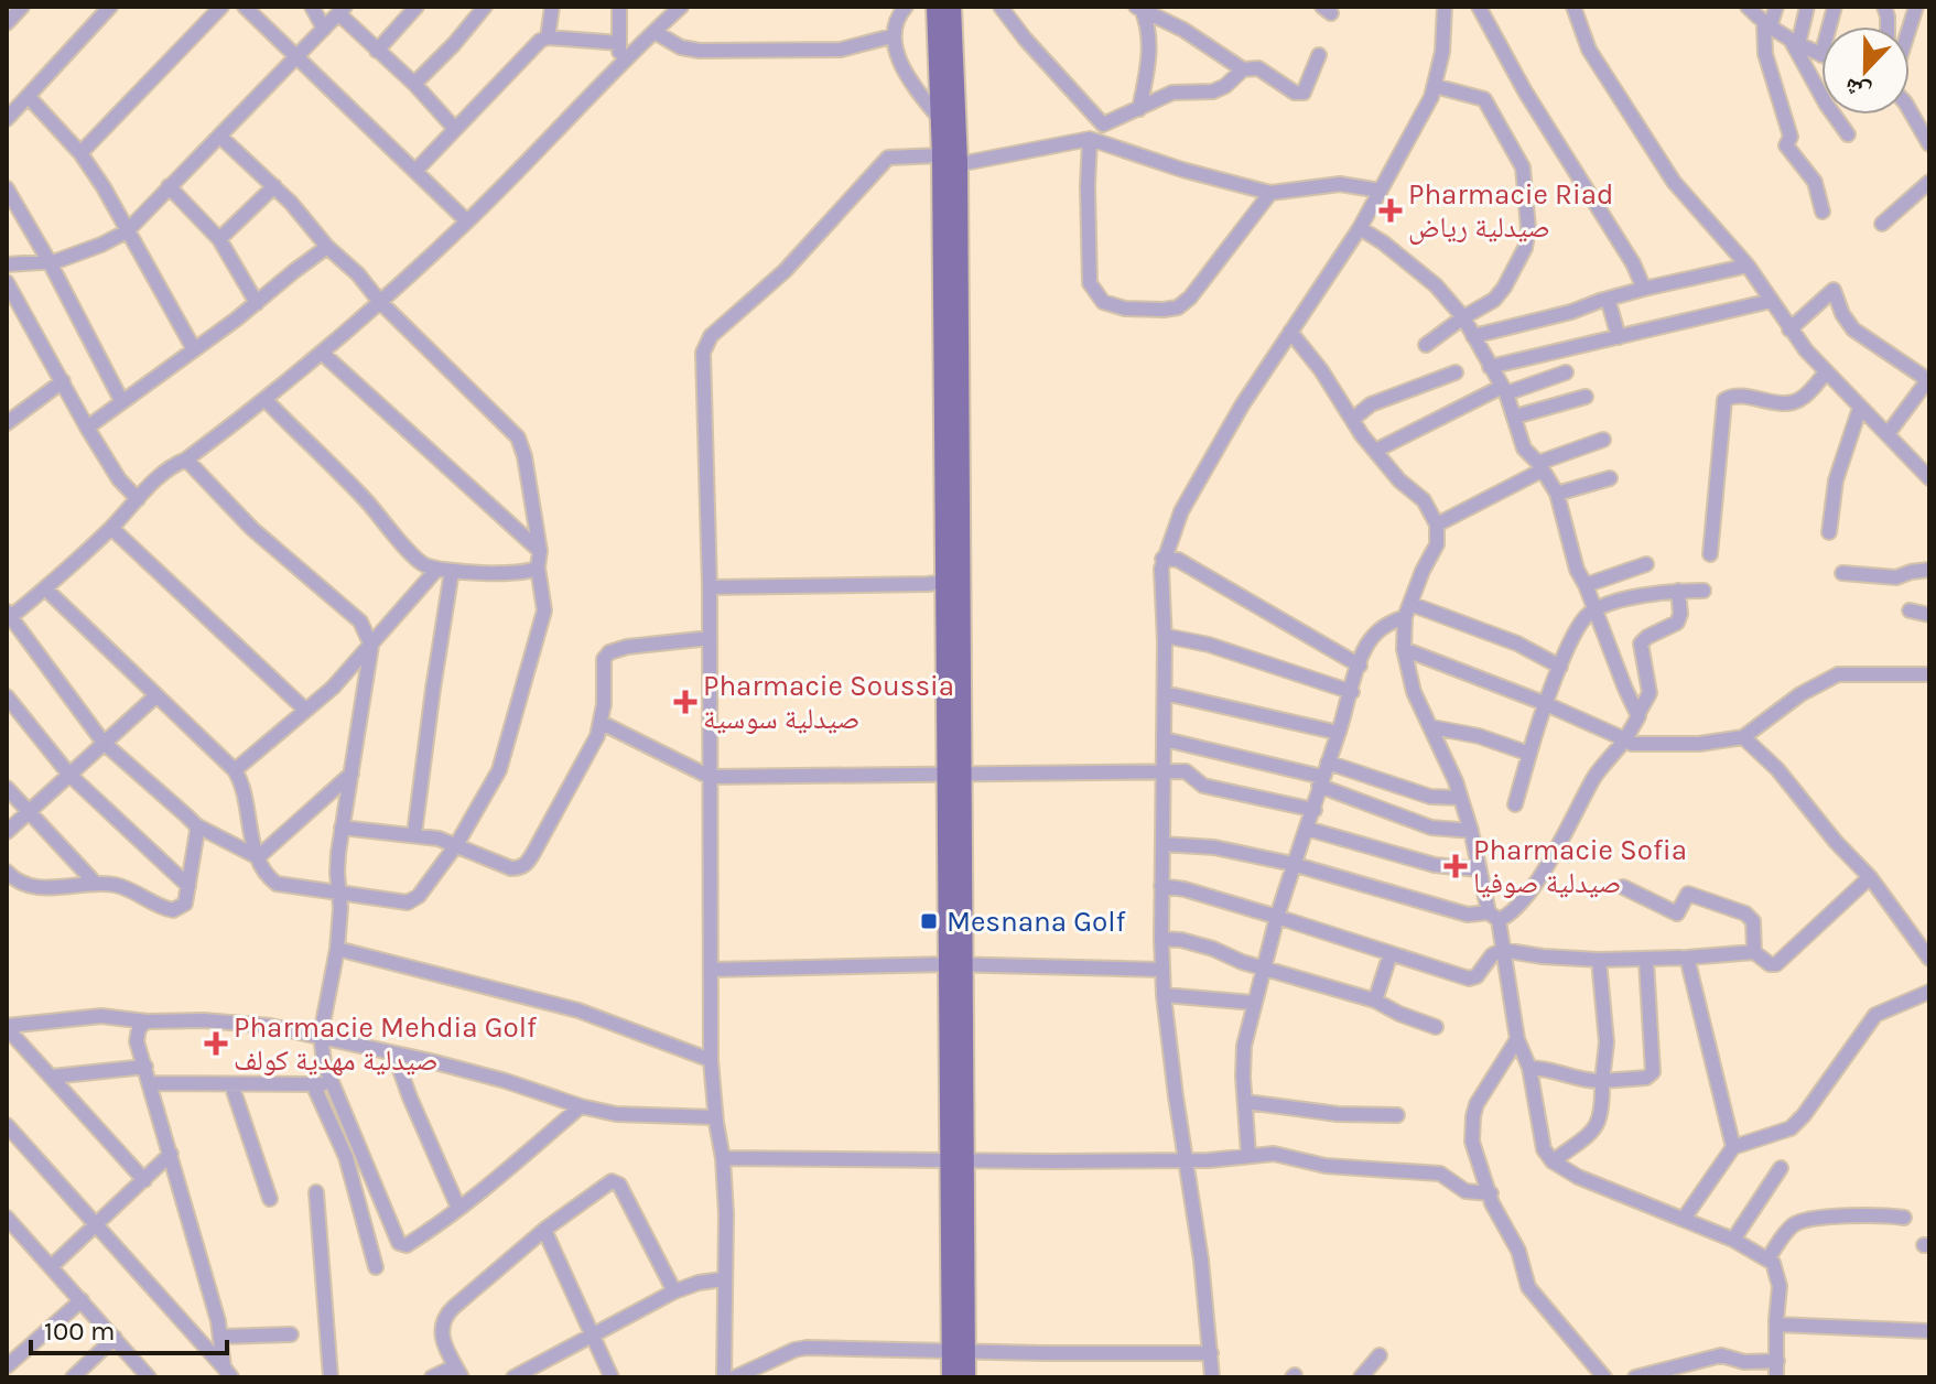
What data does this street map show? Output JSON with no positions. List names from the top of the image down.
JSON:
{
  "places": {
    "health": [
      "Pharmacie Riad صيدلية رياض",
      "Pharmacie Soussia صيدلية سوسية",
      "Pharmacie Sofia صيدلية صوفيا",
      "Pharmacie Mehdia Golf صيدلية مهدية كولف"
    ],
    "transit": ["Mesnana Golf"]
  },
  "scale_bar": "100 m",
  "north": "bottom"
}
